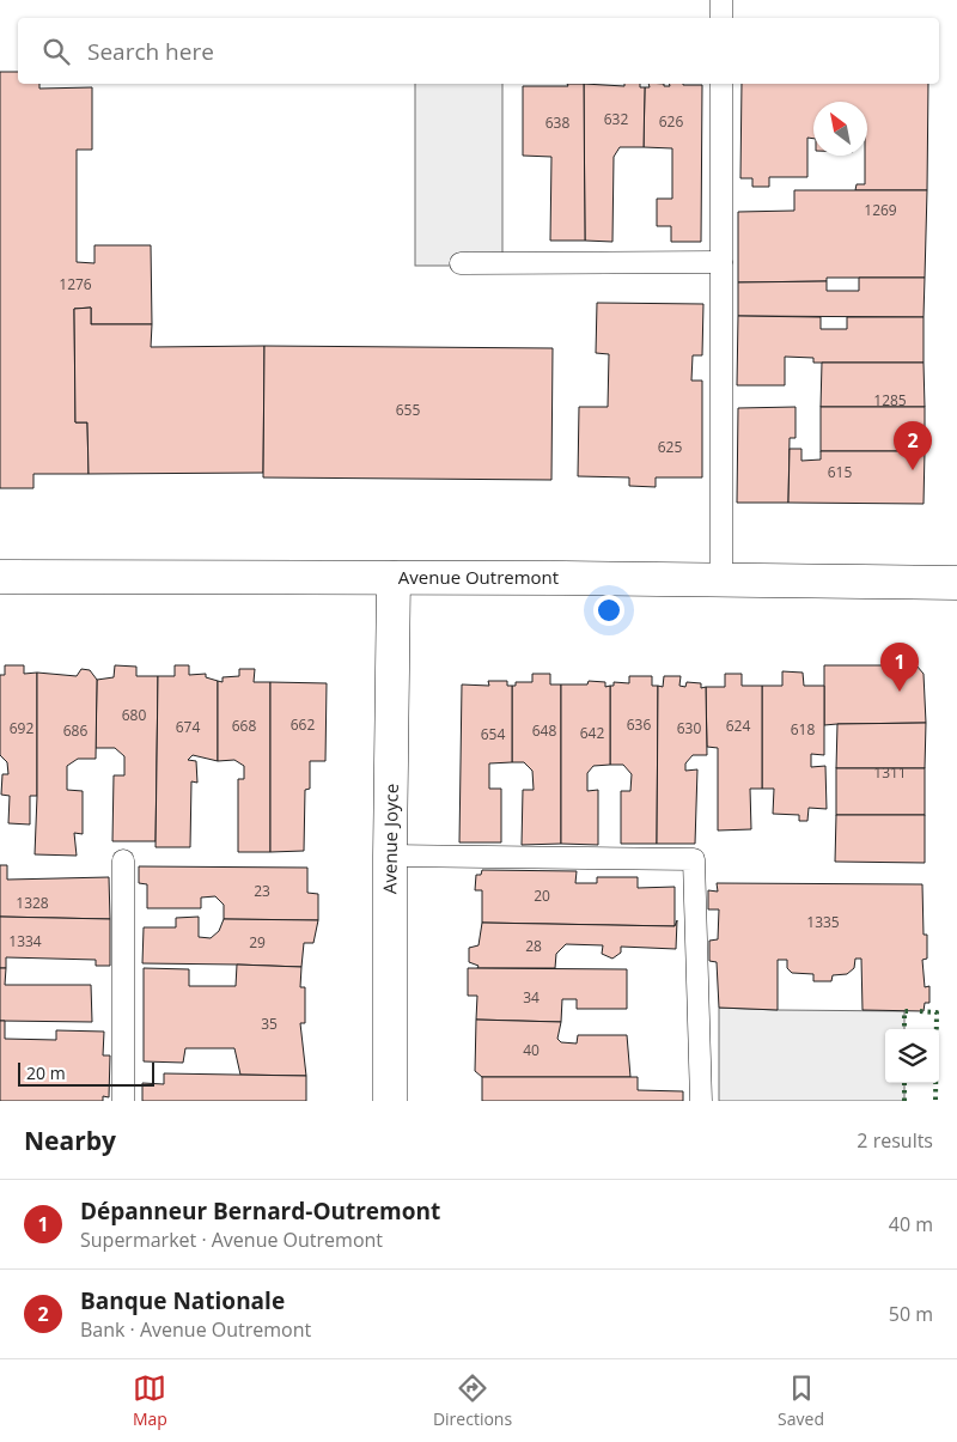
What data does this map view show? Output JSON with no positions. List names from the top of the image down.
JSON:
{
  "streets": {
    "street": ["Avenue Outremont", "Avenue Joyce"]
  },
  "crossings": [
    ["Avenue Outremont", "Avenue Joyce"]
  ],
  "house_numbers": [
    "632",
    "626",
    "638",
    "1269",
    "1276",
    "1285",
    "655",
    "625",
    "615",
    "680",
    "662",
    "636",
    "668",
    "624",
    "674",
    "692",
    "630",
    "618",
    "686",
    "648",
    "642",
    "654",
    "1311",
    "23",
    "20",
    "1328",
    "1335",
    "1334",
    "29",
    "28",
    "34",
    "35",
    "40"
  ],
  "scale_bar": "20 m",
  "north": "top left",
  "page": {
    "search": "Search here",
    "pins": ["2", "1"],
    "scale": "20 m",
    "heading": ["Nearby", "2 results"],
    "list": [
      {
        "mark": "1",
        "name": "Dépanneur Bernard-Outremont",
        "note": "Supermarket · Avenue Outremont",
        "value": "40 m"
      },
      {
        "mark": "2",
        "name": "Banque Nationale",
        "note": "Bank · Avenue Outremont",
        "value": "50 m"
      }
    ],
    "nav": ["Map", "Directions", "Saved"]
  }
}
